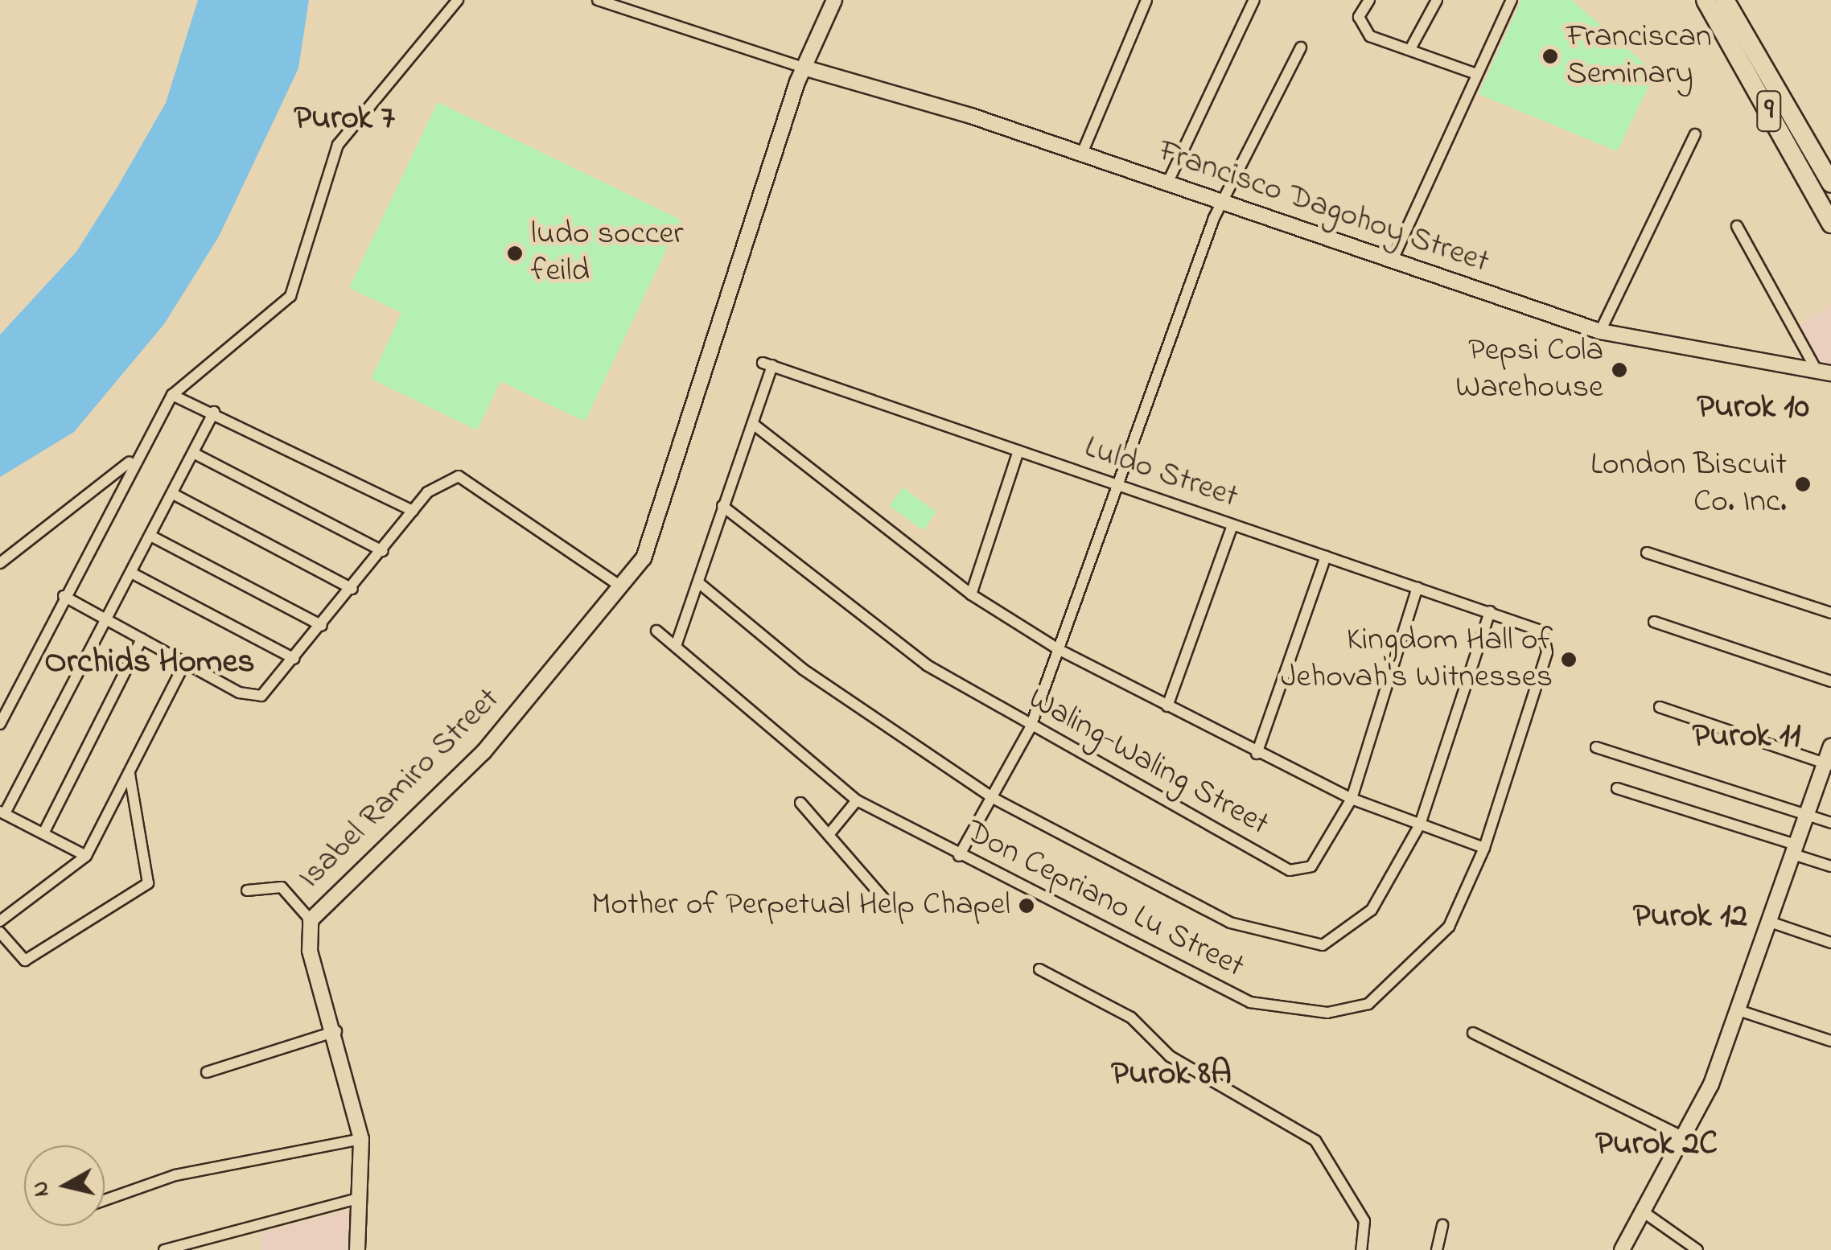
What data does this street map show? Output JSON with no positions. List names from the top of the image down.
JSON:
{
  "streets": {
    "highway": ["9"],
    "street": [
      "Francisco Dagohoy Street",
      "Luldo Street",
      "Waling-Waling Street",
      "Isabel Ramiro Street",
      "Don Cepriano Lu Street"
    ]
  },
  "crossings": [
    ["Francisco Dagohoy Street", "Isabel Ramiro Street"],
    ["Luldo Street", "Waling-Waling Street"],
    ["Luldo Street", "Don Cepriano Lu Street"]
  ],
  "districts": [
    "Purok 7",
    "Purok 10",
    "Orchids Homes",
    "Purok 11",
    "Purok 12",
    "Purok 8A",
    "Purok 2C"
  ],
  "places": [
    "Franciscan Seminary",
    "ludo soccer feild",
    "Pepsi Cola Warehouse",
    "London Biscuit Co. Inc.",
    "Kingdom Hall of Jehovah's Witnesses",
    "Mother of Perpetual Help Chapel"
  ],
  "north": "left"
}
